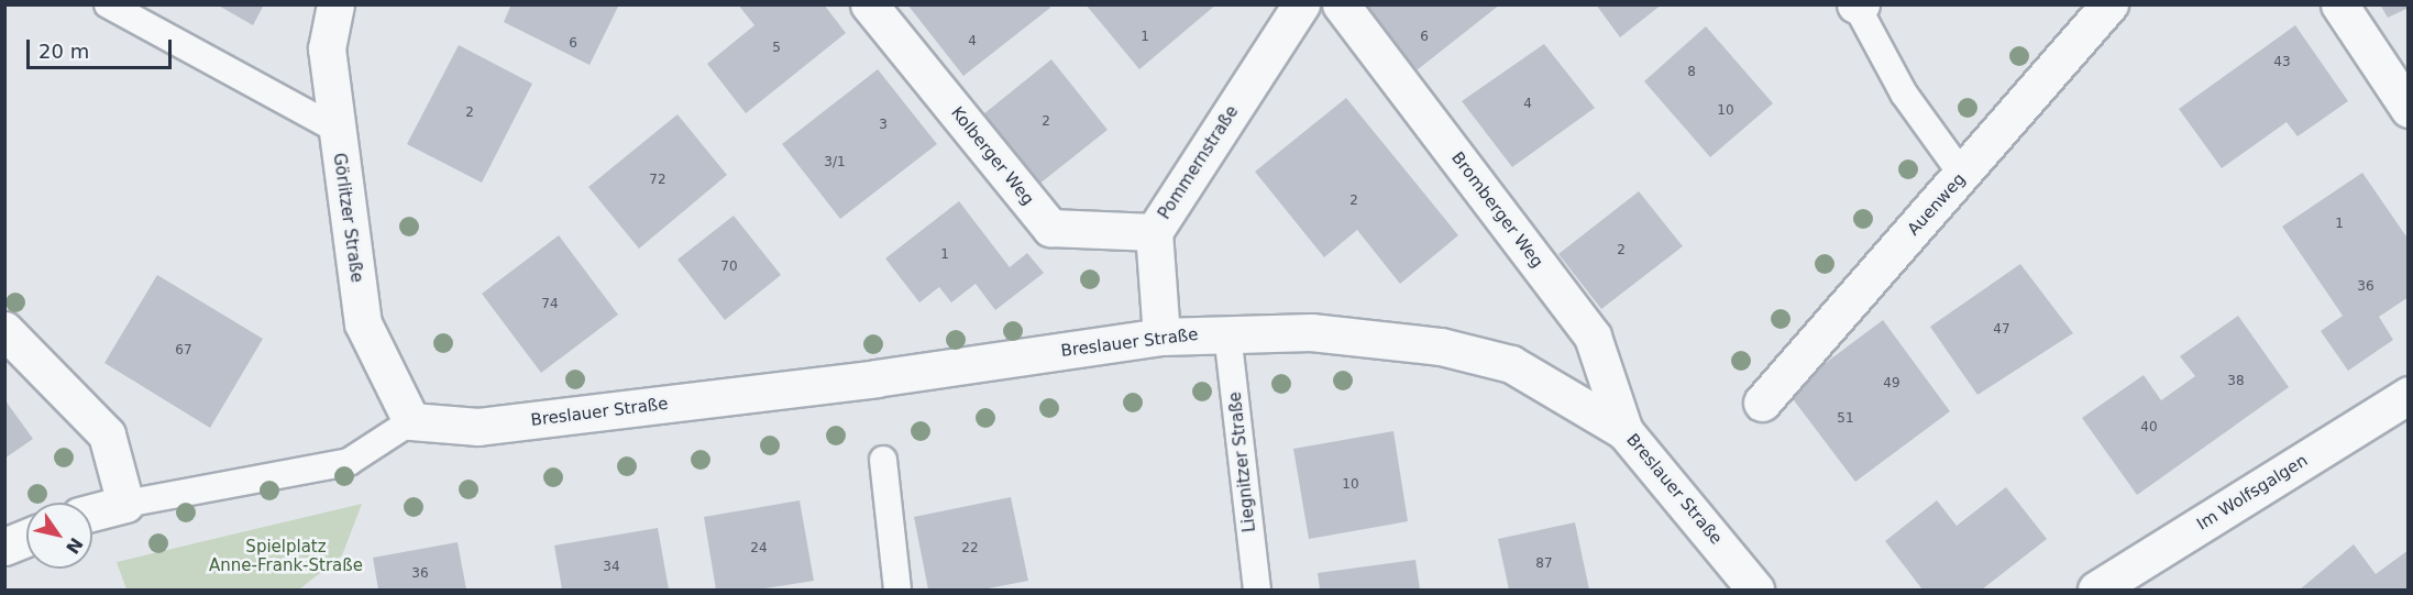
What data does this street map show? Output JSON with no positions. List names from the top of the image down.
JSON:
{
  "streets": {
    "street": [
      "Kolberger Weg",
      "Pommernstraße",
      "Auenweg",
      "Bromberger Weg",
      "Görlitzer Straße",
      "Breslauer Straße",
      "Im Wolfsgalgen"
    ],
    "lane": ["Liegnitzer Straße"]
  },
  "crossings": [
    ["Kolberger Weg", "Pommernstraße"],
    ["Pommernstraße", "Breslauer Straße"],
    ["Bromberger Weg", "Breslauer Straße"],
    ["Görlitzer Straße", "Breslauer Straße"],
    ["Breslauer Straße", "Liegnitzer Straße"]
  ],
  "parks": ["Spielplatz Anne-Frank-Straße"],
  "house_numbers": [
    "1",
    "6",
    "4",
    "6",
    "5",
    "43",
    "8",
    "4",
    "10",
    "2",
    "2",
    "3",
    "3/1",
    "72",
    "2",
    "1",
    "2",
    "1",
    "70",
    "36",
    "74",
    "47",
    "67",
    "38",
    "49",
    "51",
    "40",
    "10",
    "24",
    "22",
    "87",
    "34",
    "36"
  ],
  "scale_bar": "20 m",
  "north": "bottom right"
}
